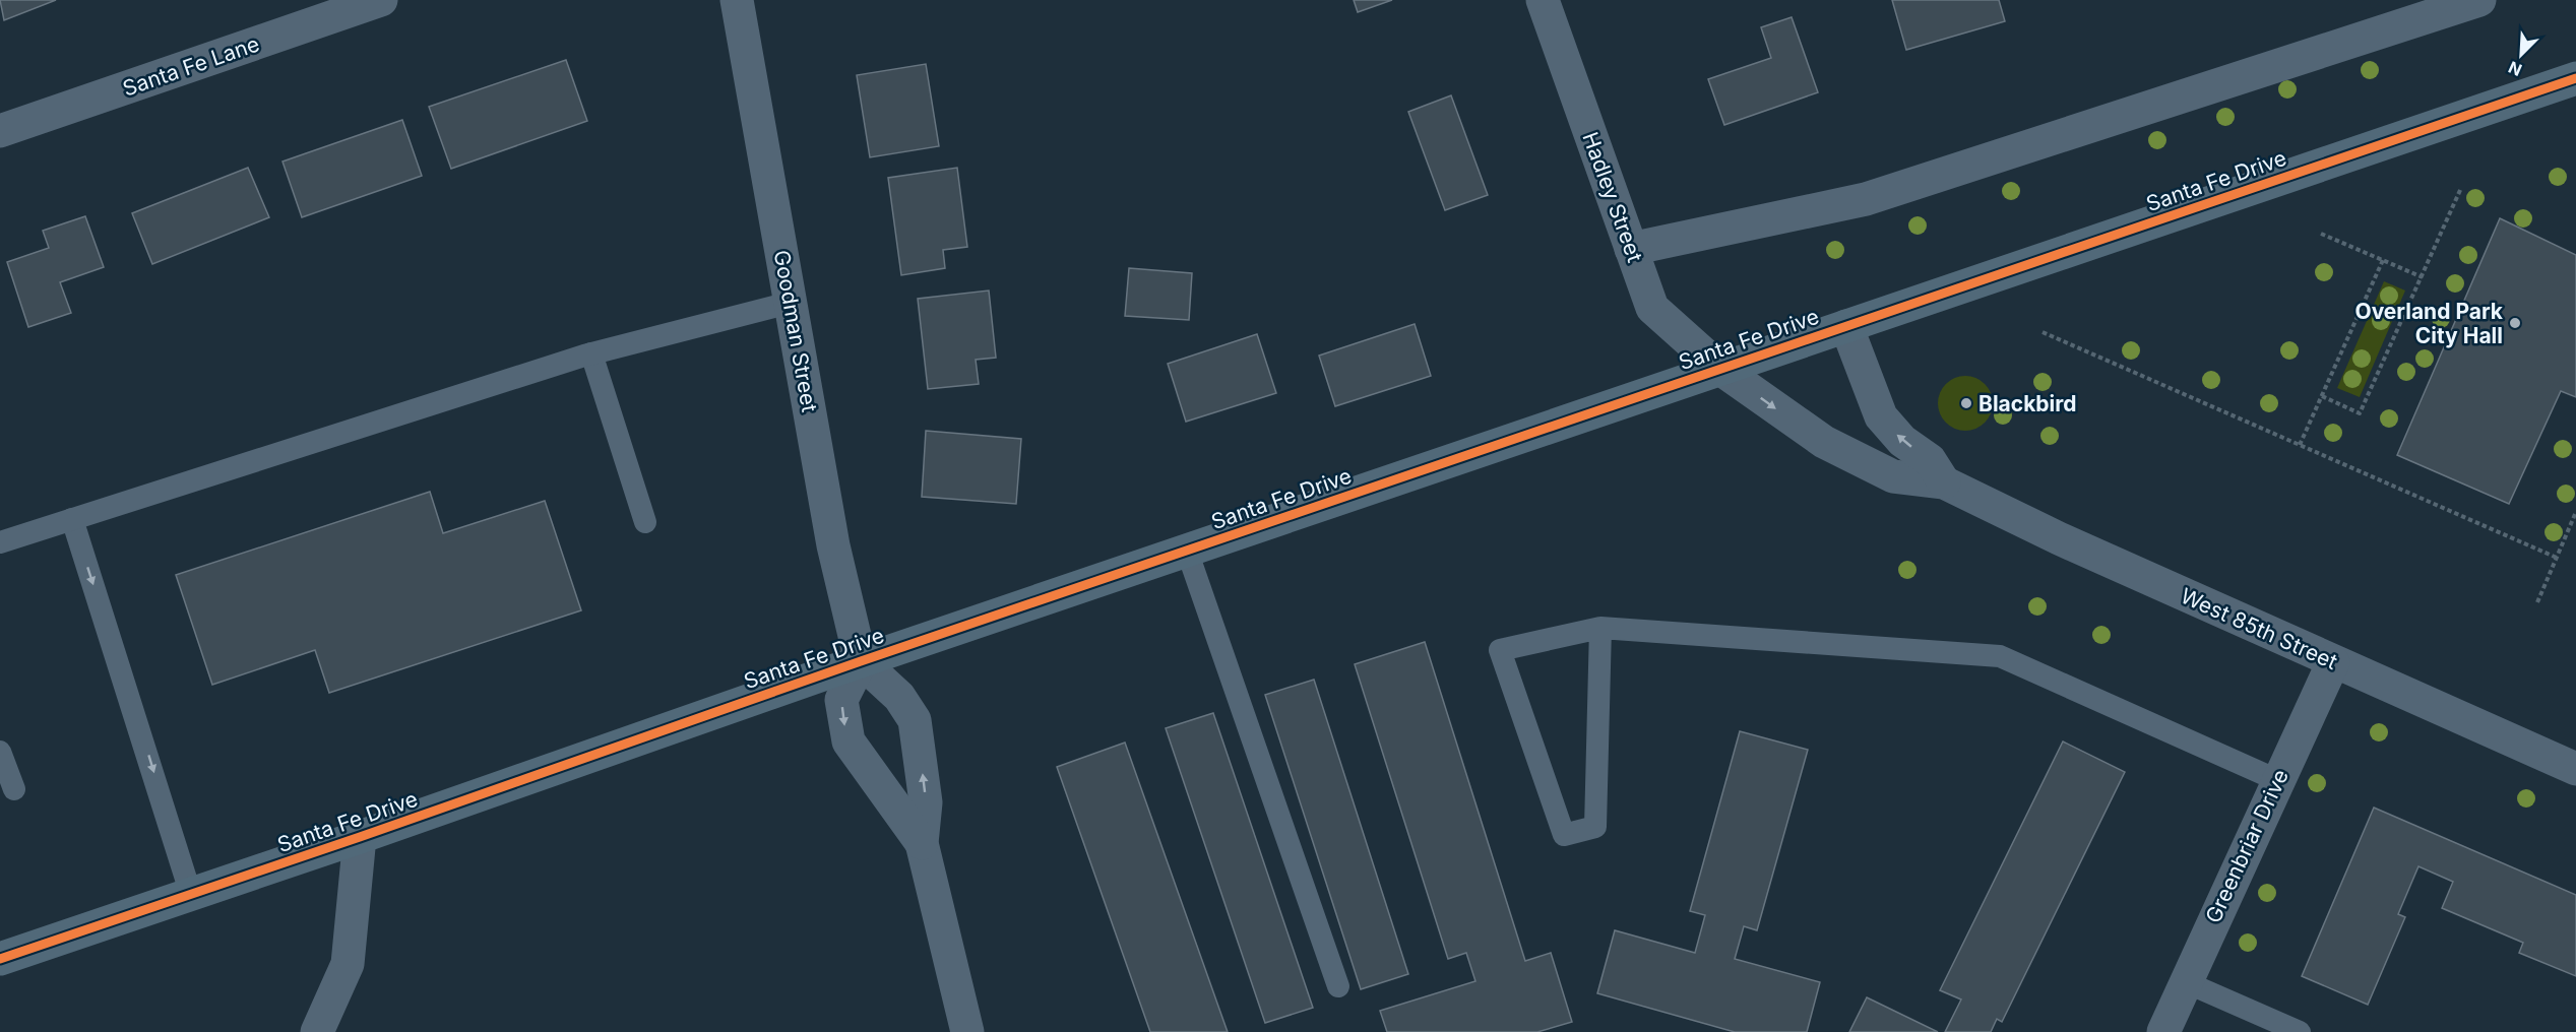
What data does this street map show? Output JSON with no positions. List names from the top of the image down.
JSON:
{
  "streets": {
    "main road": ["Santa Fe Drive"],
    "street": [
      "Santa Fe Lane",
      "Hadley Street",
      "Goodman Street",
      "West 85th Street",
      "Greenbriar Drive"
    ]
  },
  "crossings": [
    ["Santa Fe Drive", "Hadley Street"],
    ["Santa Fe Drive", "Goodman Street"],
    ["Santa Fe Drive", "West 85th Street"],
    ["Hadley Street", "West 85th Street"],
    ["West 85th Street", "Greenbriar Drive"]
  ],
  "places": ["Overland Park City Hall", "Blackbird"],
  "north": "bottom left"
}
